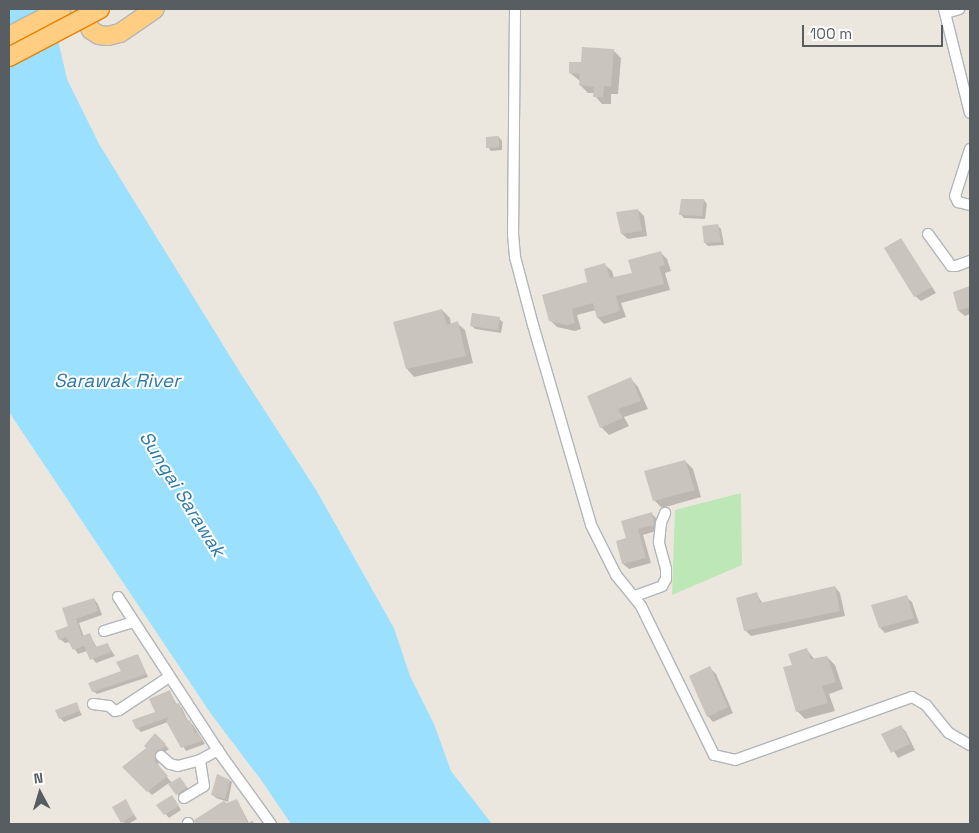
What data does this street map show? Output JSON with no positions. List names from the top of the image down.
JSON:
{
  "water": ["Sarawak River", "Sungai Sarawak"],
  "scale_bar": "100 m",
  "north": "top"
}
